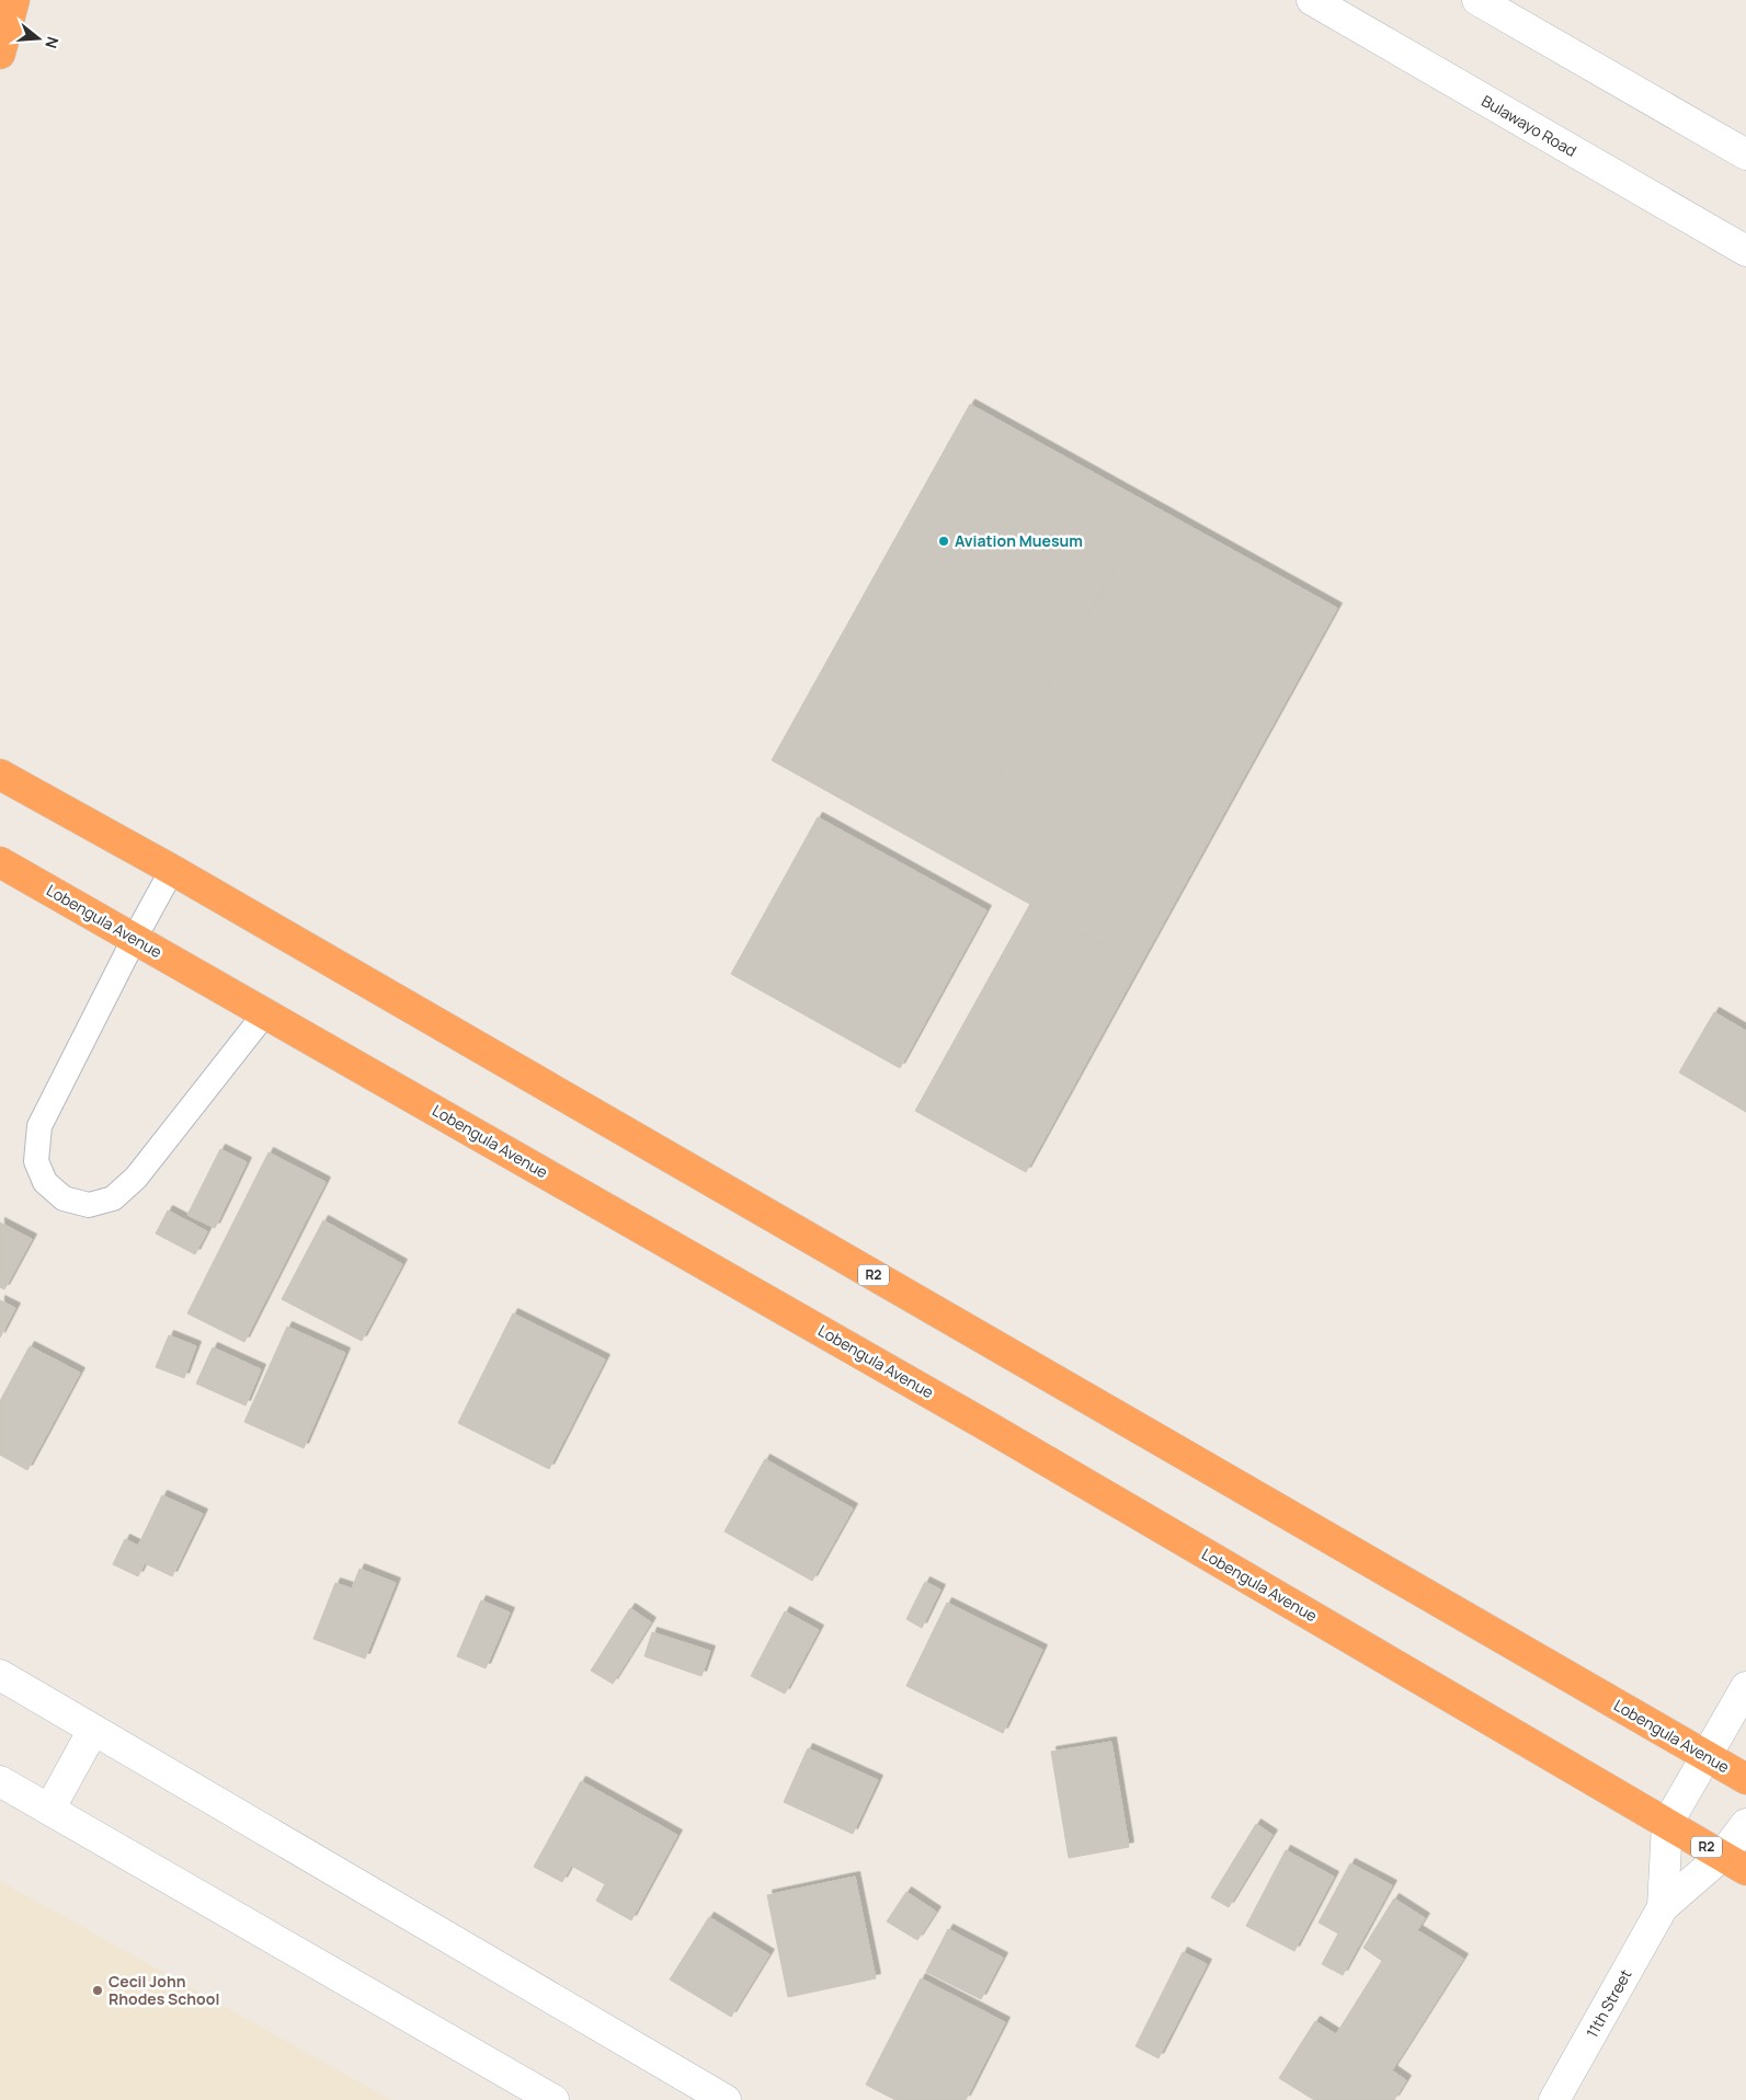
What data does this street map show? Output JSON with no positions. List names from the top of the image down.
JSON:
{
  "streets": {
    "highway": ["Lobengula Avenue", "R2"],
    "street": ["Bulawayo Road", "11th Street"]
  },
  "crossings": [
    ["Lobengula Avenue", "11th Street"]
  ],
  "places": ["Aviation Muesum", "Cecil John Rhodes School"],
  "north": "right"
}
